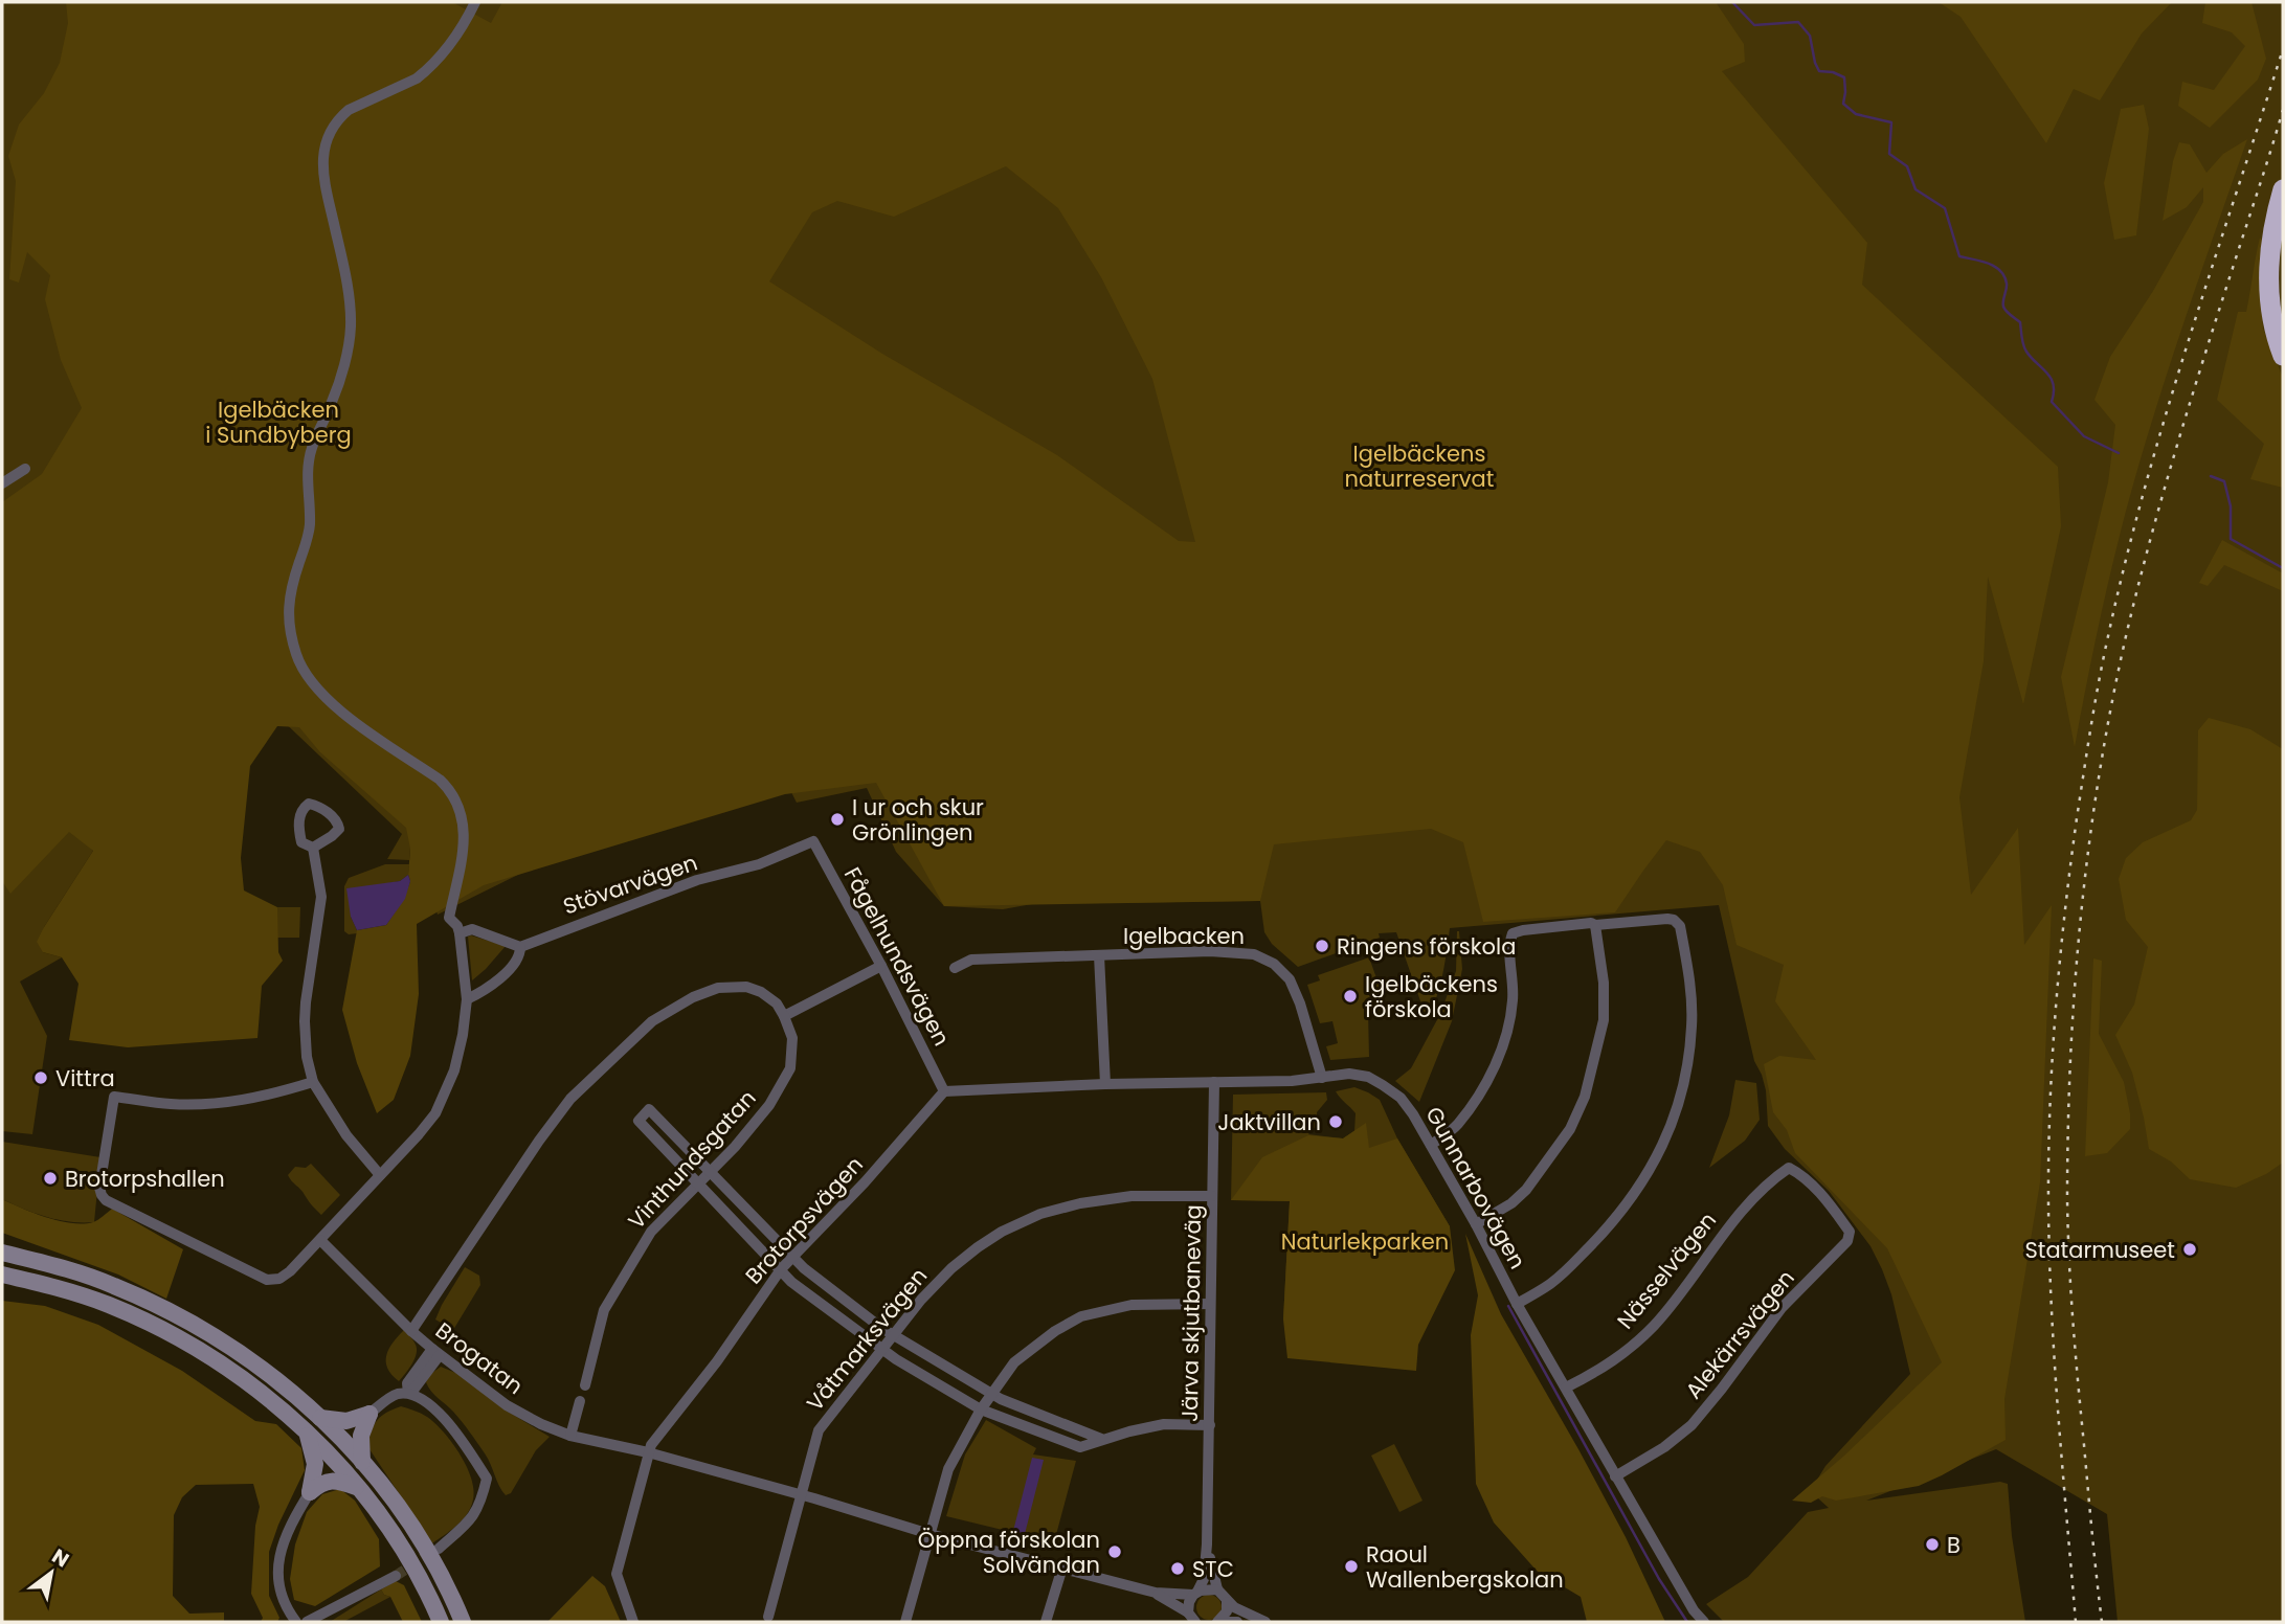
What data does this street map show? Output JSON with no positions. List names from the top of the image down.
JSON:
{
  "streets": {
    "street": [
      "Stövarvägen",
      "Igelbacken",
      "Fågelhundsvägen",
      "Vinthundsgatan",
      "Gunnarbovägen",
      "Brotorpsvägen",
      "Nässelvägen",
      "Järva skjutbaneväg",
      "Alekärrsvägen",
      "Våtmarksvägen",
      "Brogatan"
    ]
  },
  "crossings": [
    ["Stövarvägen", "Fågelhundsvägen"],
    ["Igelbacken", "Gunnarbovägen"],
    ["Fågelhundsvägen", "Gunnarbovägen"],
    ["Fågelhundsvägen", "Brotorpsvägen"],
    ["Gunnarbovägen", "Brotorpsvägen"],
    ["Gunnarbovägen", "Nässelvägen"],
    ["Gunnarbovägen", "Järva skjutbaneväg"],
    ["Gunnarbovägen", "Alekärrsvägen"],
    ["Brotorpsvägen", "Brogatan"],
    ["Nässelvägen", "Alekärrsvägen"],
    ["Järva skjutbaneväg", "Våtmarksvägen"],
    ["Våtmarksvägen", "Brogatan"]
  ],
  "parks": ["Igelbäcken i Sundbyberg", "Igelbäckens naturreservat", "Naturlekparken"],
  "places": [
    "I ur och skur Grönlingen",
    "Ringens förskola",
    "Igelbäckens förskola",
    "Vittra",
    "Jaktvillan",
    "Brotorpshallen",
    "Statarmuseet",
    "B",
    "Öppna förskolan Solvändan",
    "Raoul Wallenbergskolan",
    "STC"
  ],
  "north": "top right"
}
